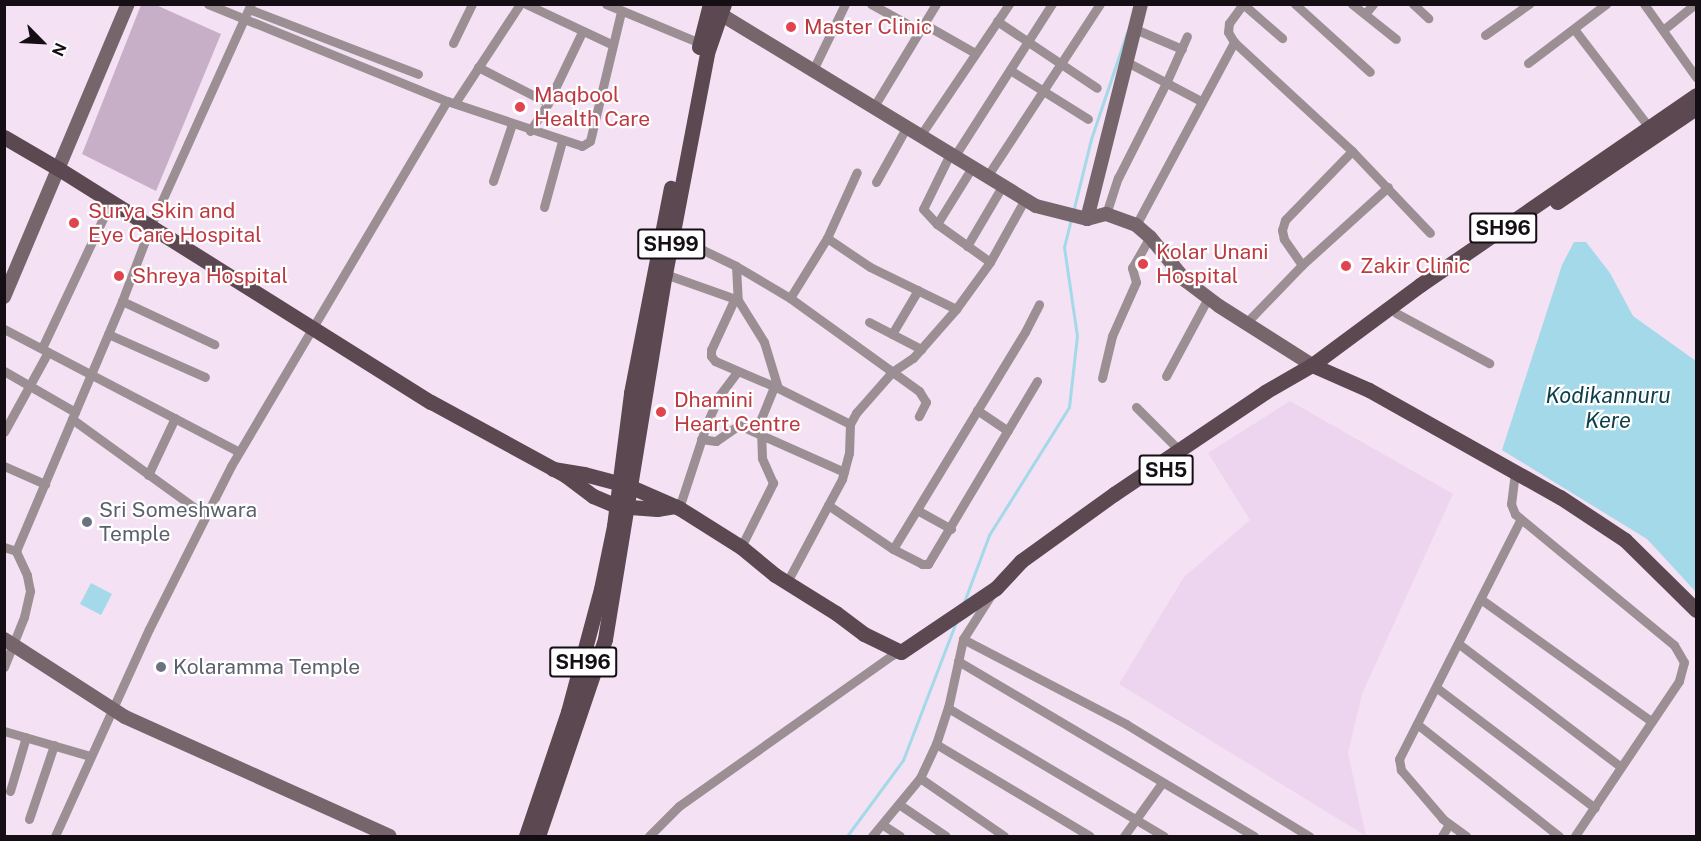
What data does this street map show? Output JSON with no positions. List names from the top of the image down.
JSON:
{
  "streets": {
    "main road": ["SH96", "SH99", "SH5"]
  },
  "crossings": [
    ["SH96", "SH99"],
    ["SH96", "SH5"]
  ],
  "water": ["Kodikannuru Kere"],
  "places": [
    "Master Clinic",
    "Maqbool Health Care",
    "Surya Skin and Eye Care Hospital",
    "Kolar Unani Hospital",
    "Zakir Clinic",
    "Shreya Hospital",
    "Dhamini Heart Centre",
    "Sri Someshwara Temple",
    "Kolaramma Temple"
  ],
  "north": "bottom right"
}
